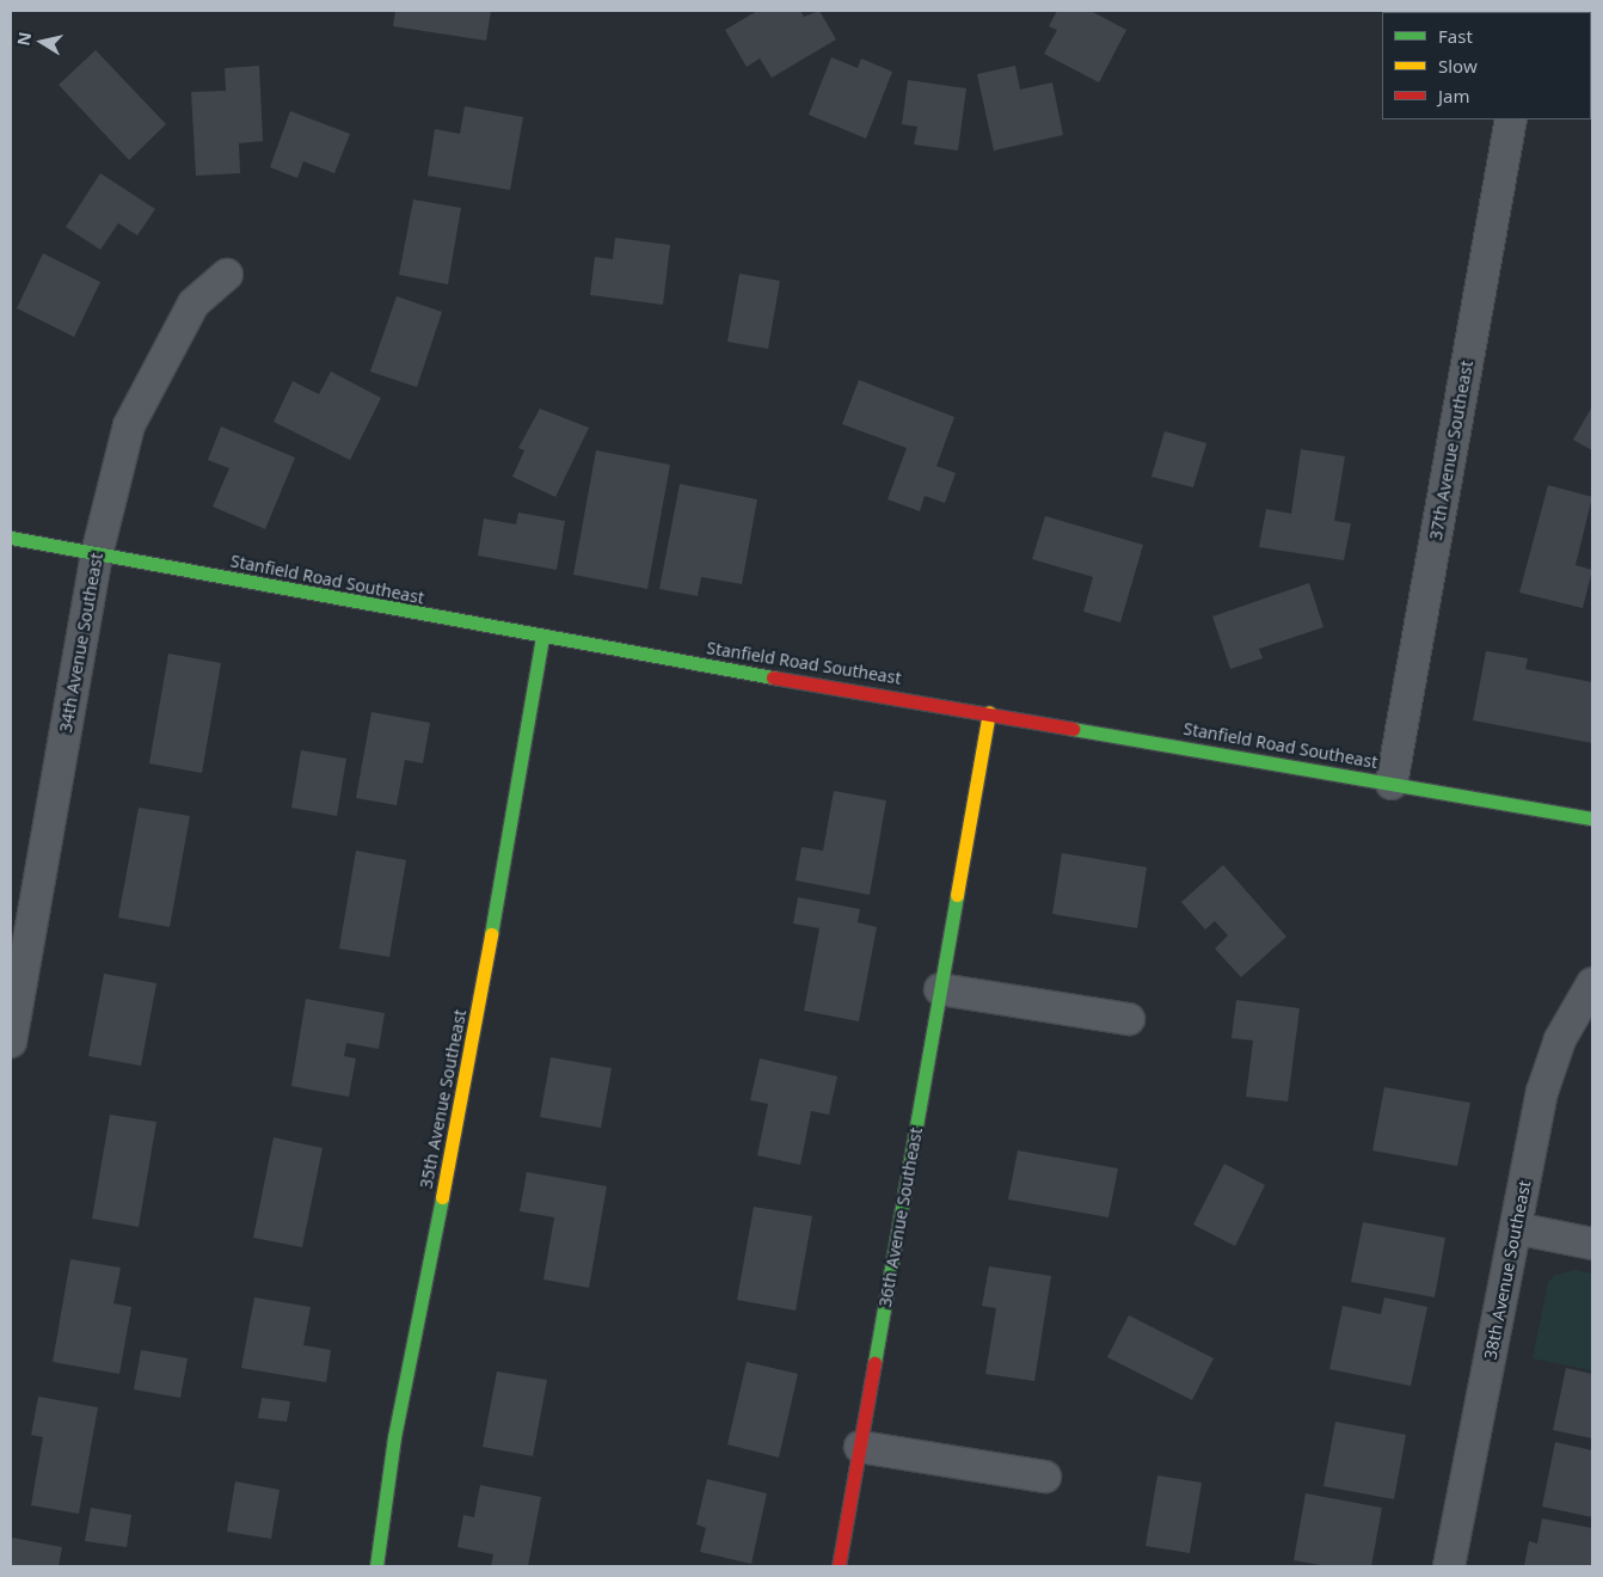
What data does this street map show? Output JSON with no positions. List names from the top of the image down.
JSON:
{
  "streets": {
    "street": [
      "37th Avenue Southeast",
      "Stanfield Road Southeast",
      "34th Avenue Southeast",
      "35th Avenue Southeast",
      "36th Avenue Southeast",
      "38th Avenue Southeast"
    ]
  },
  "crossings": [
    ["37th Avenue Southeast", "Stanfield Road Southeast"],
    ["Stanfield Road Southeast", "34th Avenue Southeast"],
    ["Stanfield Road Southeast", "35th Avenue Southeast"],
    ["Stanfield Road Southeast", "36th Avenue Southeast"]
  ],
  "legend": ["Fast", "Slow", "Jam"],
  "north": "left"
}
